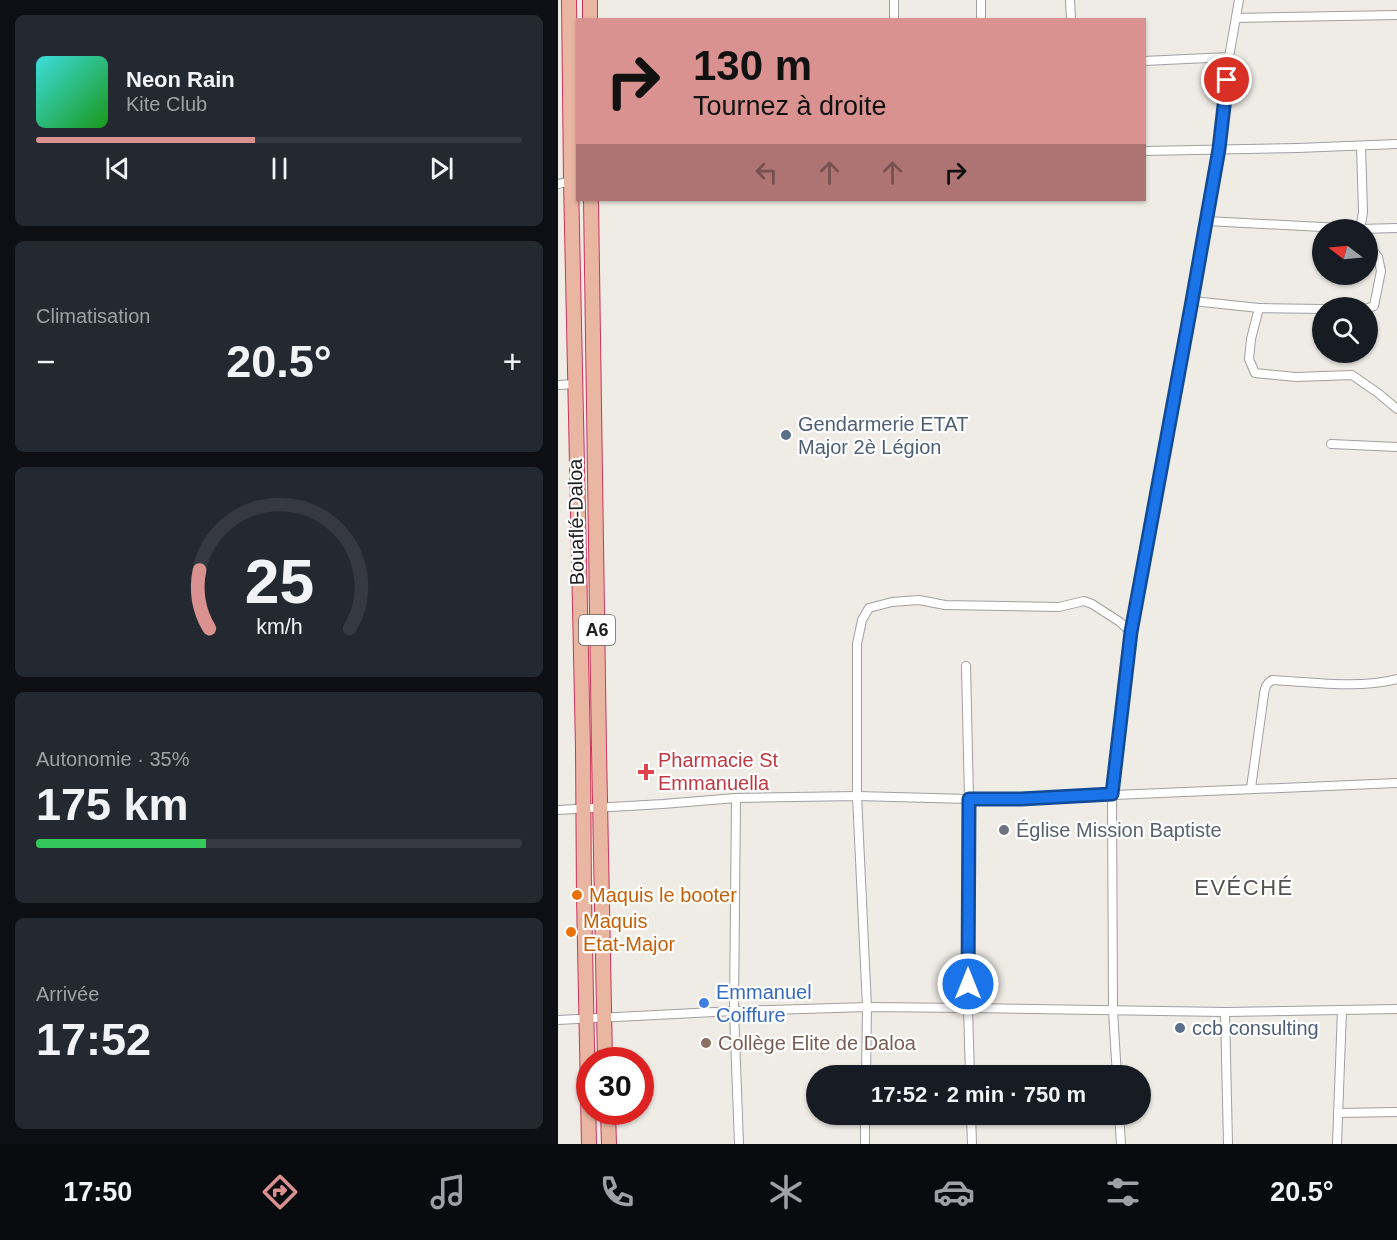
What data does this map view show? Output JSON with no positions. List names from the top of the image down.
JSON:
{
  "streets": {
    "highway": ["Bouaflé-Daloa", "A6"]
  },
  "districts": ["EVÉCHÉ"],
  "places": {
    "other": [
      "Gendarmerie ETAT Major 2è Légion",
      "Église Mission Baptiste",
      "Maquis le booter",
      "Maquis Etat-Major",
      "Emmanuel Coiffure",
      "ccb consulting",
      "Collège Elite de Daloa"
    ],
    "health": ["Pharmacie St Emmanuella"]
  },
  "north": "left",
  "page": {
    "turn": ["130 m", "Tournez à droite"],
    "song": ["Neon Rain", "Kite Club"],
    "tile": [
      "Climatisation",
      ["Autonomie · 35%", "175 km"],
      ["Arrivée", "17:52"]
    ],
    "heat": ["−", "20.5°", "+"],
    "limit": "30",
    "trip": "17:52 · 2 min · 750 m",
    "tabs": ["17:50", "20.5°"],
    "gauge": ["25", "km/h"]
  }
}
